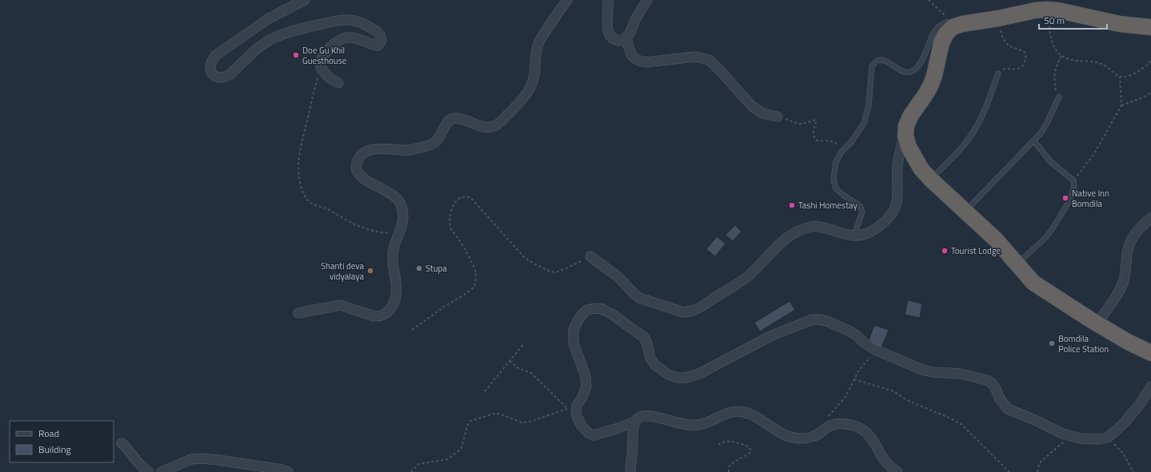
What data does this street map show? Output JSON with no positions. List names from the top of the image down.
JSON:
{
  "places": [
    "Doe Gu Khil Guesthouse",
    "Native Inn Bomdila",
    "Tashi Homestay",
    "Tourist Lodge",
    "Stupa",
    "Shanti deva vidyalaya",
    "Bomdila Police Station"
  ],
  "legend": ["Road", "Building"],
  "scale_bar": "50 m"
}
